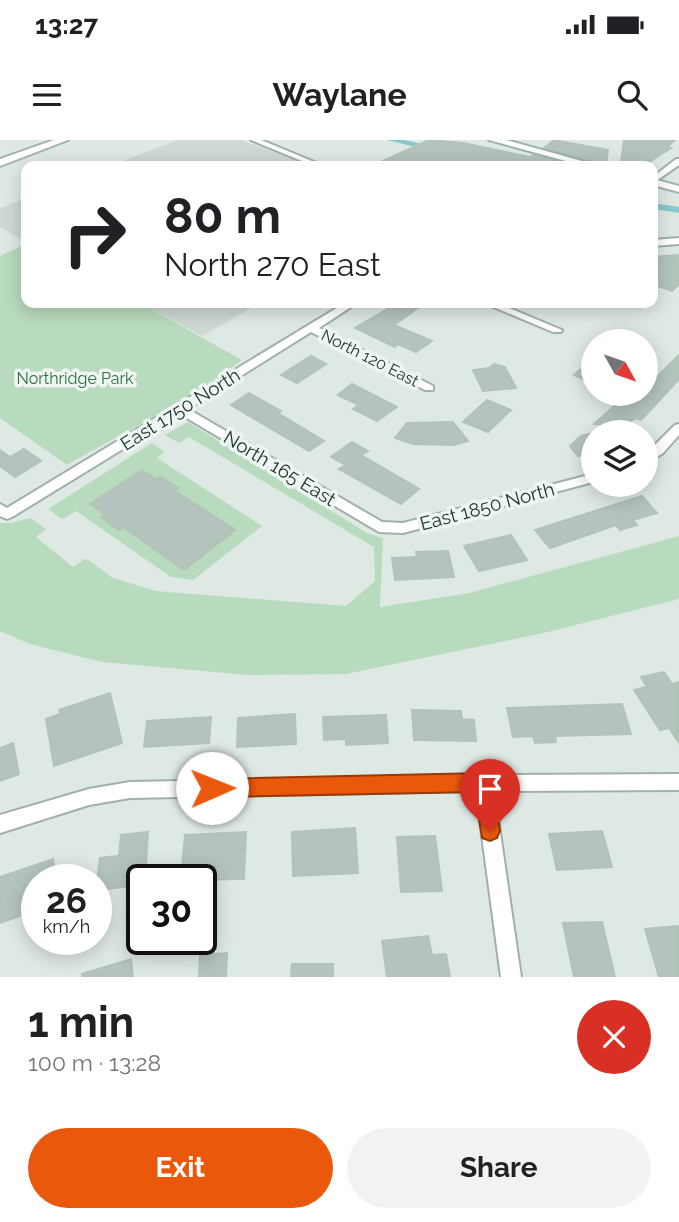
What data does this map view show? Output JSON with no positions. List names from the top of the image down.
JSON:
{
  "streets": {
    "street": [
      "North 120 East",
      "East 1750 North",
      "North 165 East",
      "East 1850 North"
    ]
  },
  "crossings": [
    ["North 120 East", "East 1750 North"],
    ["East 1750 North", "North 165 East"],
    ["North 165 East", "East 1850 North"]
  ],
  "parks": ["Northridge Park"],
  "north": "bottom right",
  "page": {
    "status": "13:27",
    "header": "Waylane",
    "turn": ["80 m", "North 270 East"],
    "speed": "26 km/h",
    "limit": "30",
    "heading": ["1 min", "100 m · 13:28"],
    "buttons": ["Exit", "Share"]
  }
}
